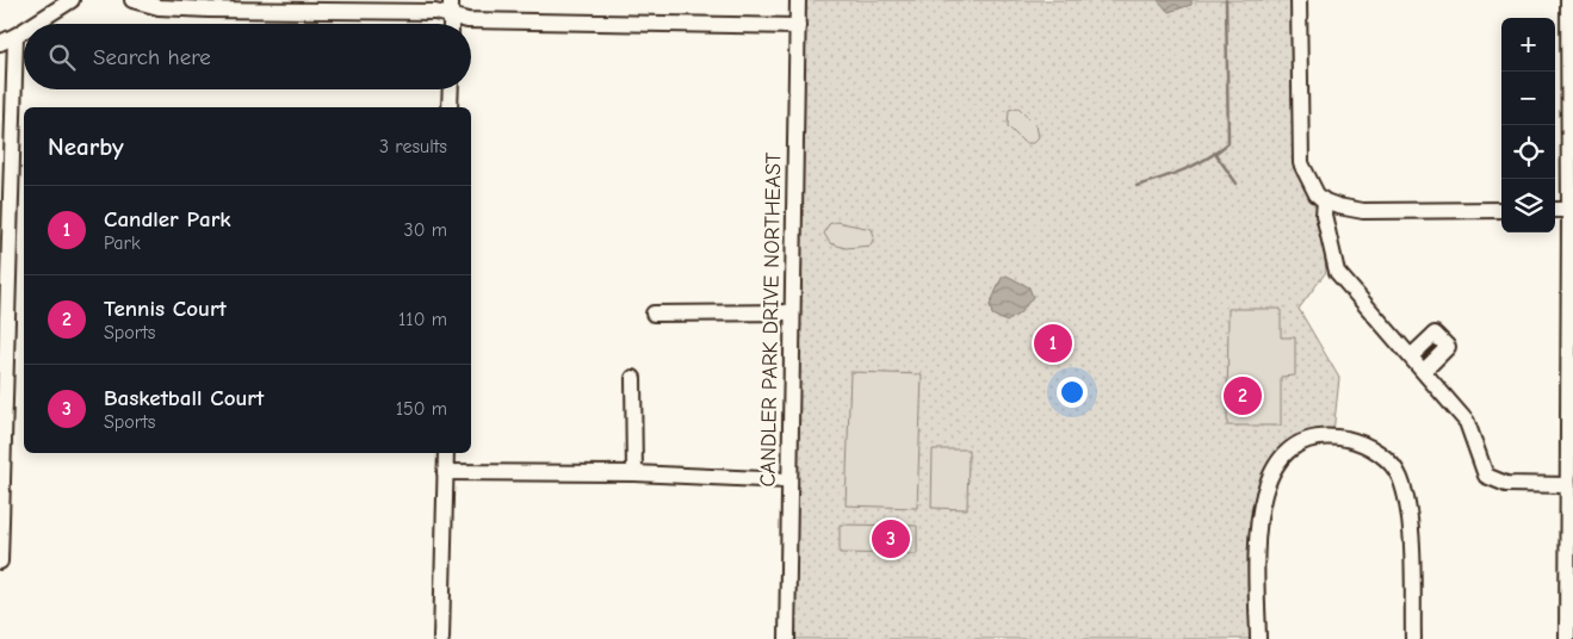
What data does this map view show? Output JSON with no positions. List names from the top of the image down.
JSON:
{
  "streets": {
    "street": ["CANDLER PARK DRIVE NORTHEAST"]
  },
  "page": {
    "map_buttons": ["+", "−"],
    "search": "Search here",
    "heading": ["Nearby", "3 results"],
    "list": [
      {
        "mark": "1",
        "name": "Candler Park",
        "note": "Park",
        "value": "30 m"
      },
      {
        "mark": "2",
        "name": "Tennis Court",
        "note": "Sports",
        "value": "110 m"
      },
      {
        "mark": "3",
        "name": "Basketball Court",
        "note": "Sports",
        "value": "150 m"
      }
    ],
    "pins": ["1", "2", "3"]
  }
}
